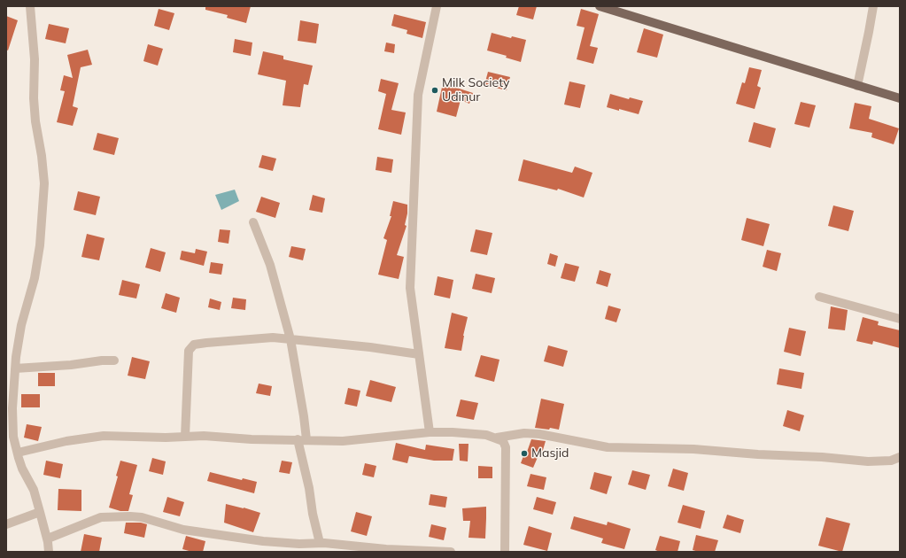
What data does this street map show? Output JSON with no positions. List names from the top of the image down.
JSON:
{
  "places": ["Milk Society Udinur", "Masjid"]
}
